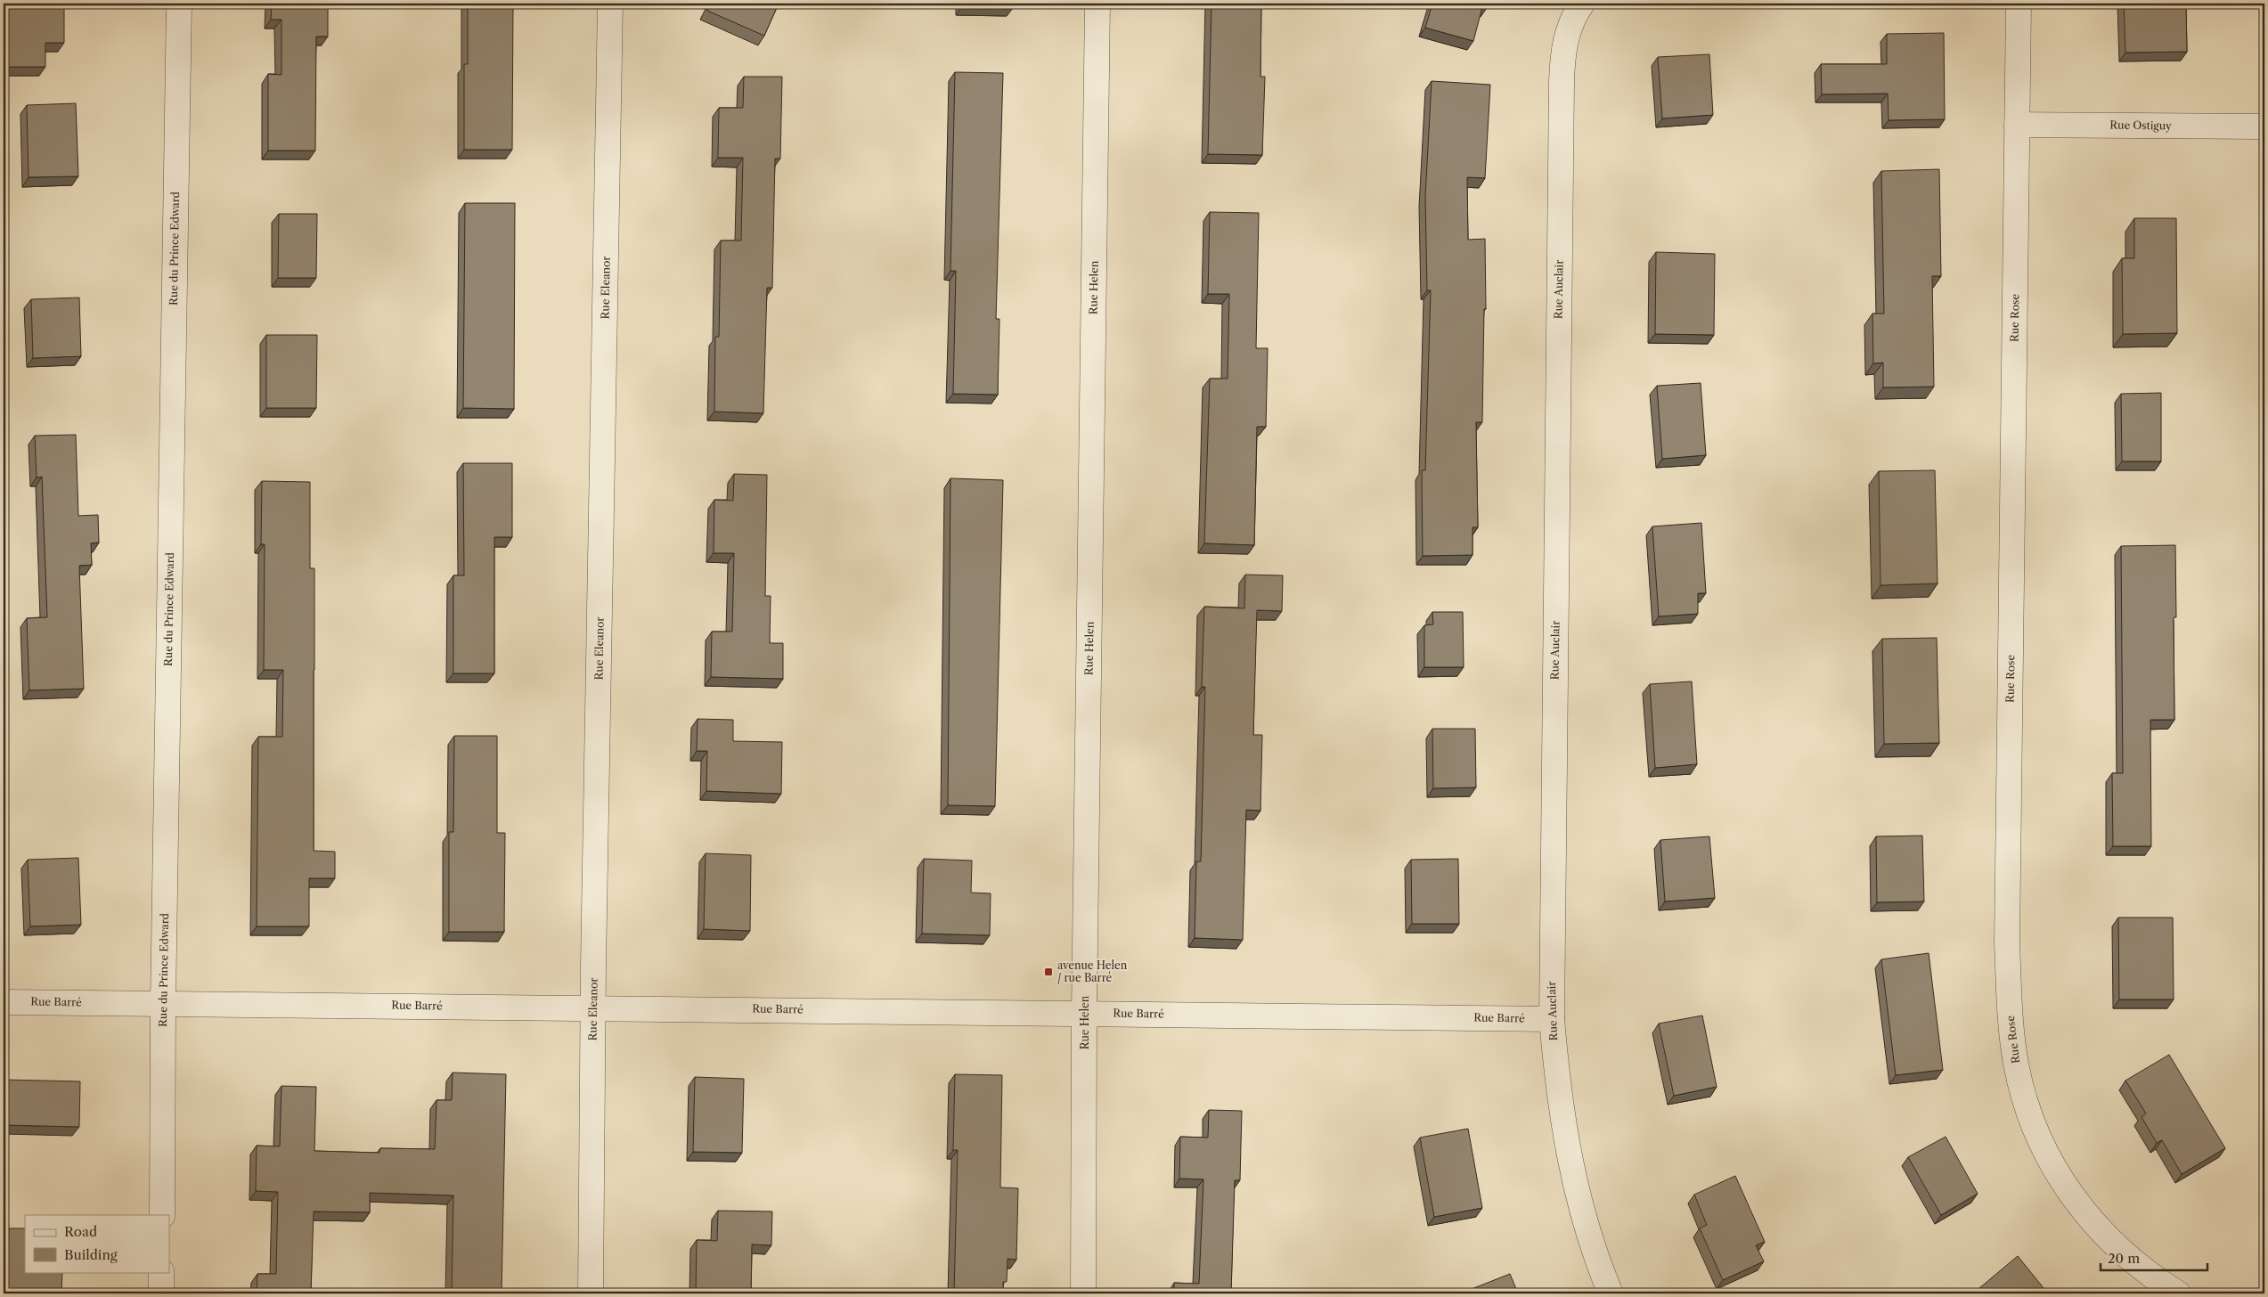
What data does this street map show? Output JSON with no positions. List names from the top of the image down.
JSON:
{
  "streets": {
    "street": [
      "Rue Ostiguy",
      "Rue du Prince Edward",
      "Rue Eleanor",
      "Rue Helen",
      "Rue Auclair",
      "Rue Rose",
      "Rue Barré"
    ]
  },
  "crossings": [
    ["Rue Ostiguy", "Rue Rose"],
    ["Rue du Prince Edward", "Rue Barré"],
    ["Rue Eleanor", "Rue Barré"],
    ["Rue Helen", "Rue Barré"],
    ["Rue Auclair", "Rue Barré"]
  ],
  "places": {
    "transit": ["avenue Helen / rue Barré"]
  },
  "legend": ["Road", "Building"],
  "scale_bar": "20 m"
}
